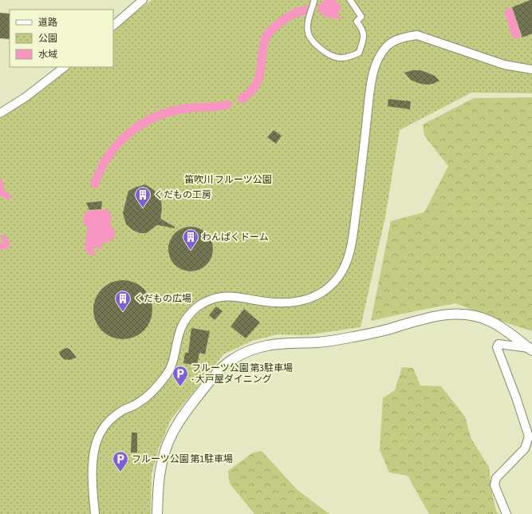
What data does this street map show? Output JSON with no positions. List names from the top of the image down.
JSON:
{
  "parks": ["笛吹川 フルーツ公園"],
  "places": {
    "building": ["くだもの工房", "わんぱくドーム", "くだもの広場"],
    "parking": ["フルーツ公園 第3駐車場 - 大戸屋ダイニング", "フルーツ公園 第1駐車場"]
  },
  "legend": ["道路", "公園", "水域"]
}
